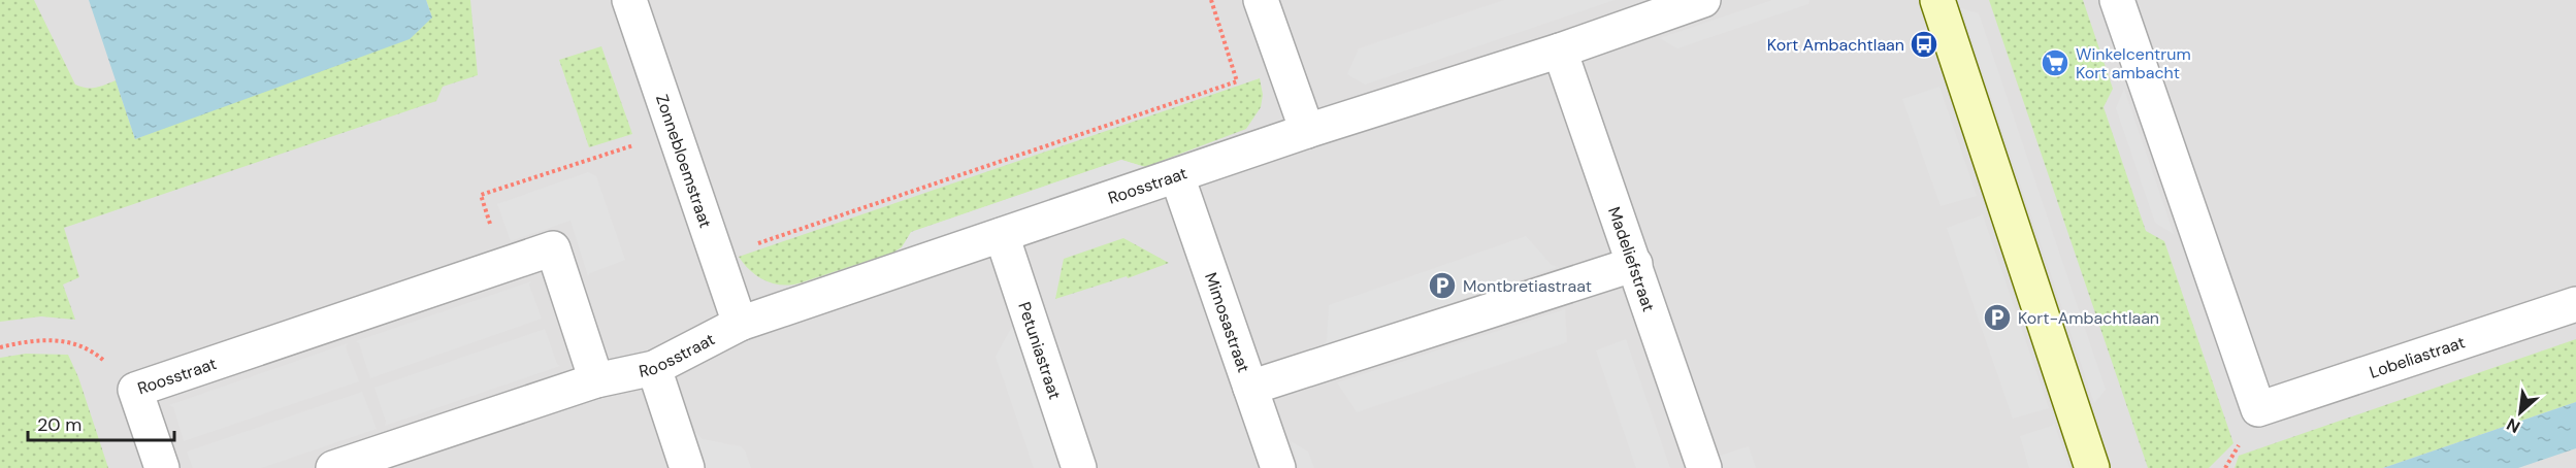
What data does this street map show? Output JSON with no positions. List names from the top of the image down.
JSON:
{
  "streets": {
    "street": [
      "Zonnebloemstraat",
      "Roosstraat",
      "Madeliefstraat",
      "Mimosastraat",
      "Petuniastraat",
      "Lobeliastraat"
    ]
  },
  "crossings": [
    ["Zonnebloemstraat", "Roosstraat"],
    ["Roosstraat", "Madeliefstraat"],
    ["Roosstraat", "Mimosastraat"],
    ["Roosstraat", "Petuniastraat"]
  ],
  "places": {
    "bus stop": ["Kort Ambachtlaan"],
    "supermarket": ["Winkelcentrum Kort ambacht"],
    "parking": ["Montbretiastraat", "Kort-Ambachtlaan"]
  },
  "scale_bar": "20 m",
  "north": "bottom left"
}
